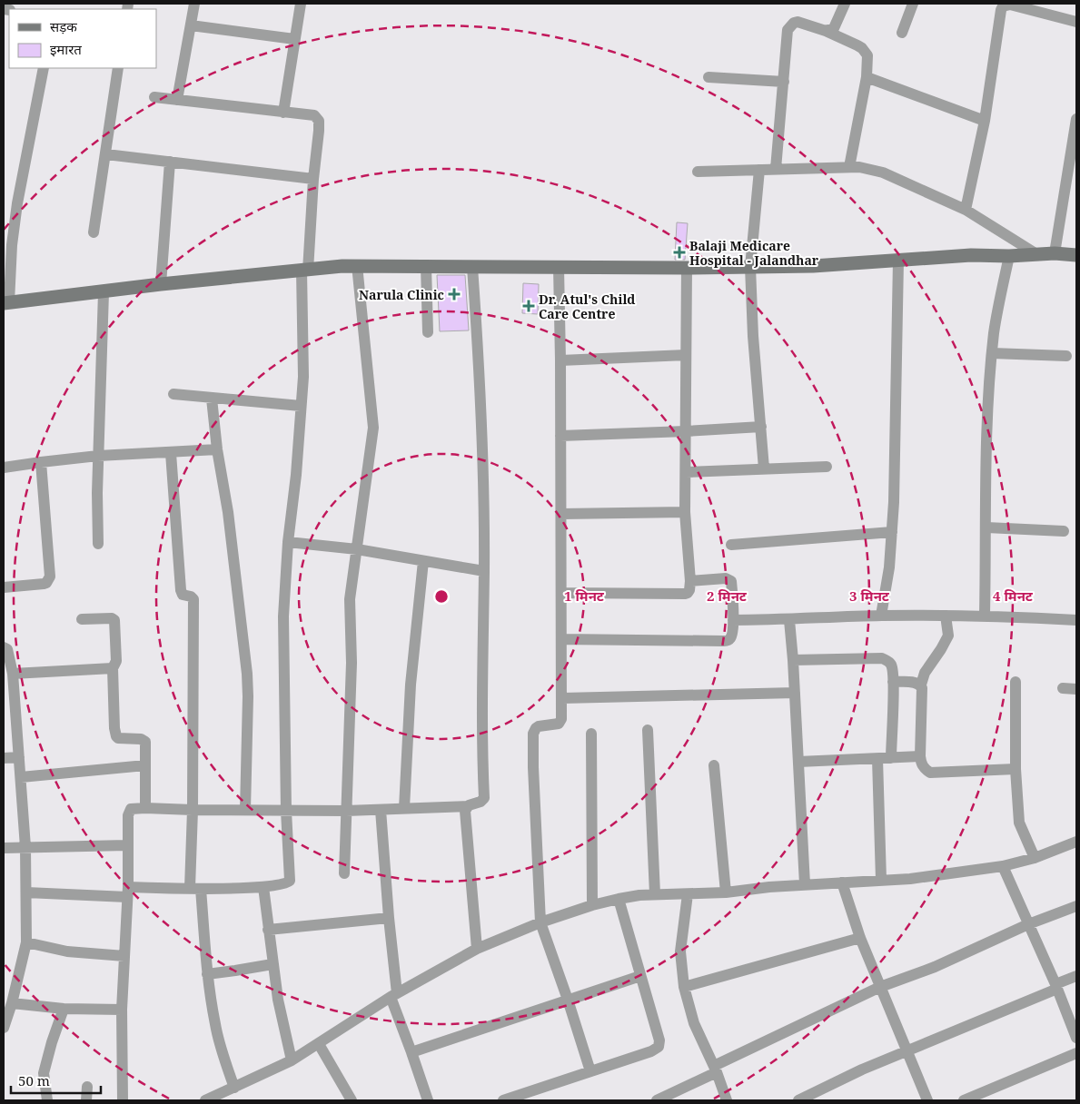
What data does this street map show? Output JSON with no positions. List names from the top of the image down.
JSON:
{
  "places": {
    "health": ["Balaji Medicare Hospital - Jalandhar", "Narula Clinic", "Dr. Atul's Child Care Centre"]
  },
  "legend": ["सड़क", "इमारत"],
  "scale_bar": "50 m",
  "rings": [
    "1 मिनट",
    "2 मिनट",
    "3 मिनट",
    "4 मिनट"
  ]
}
